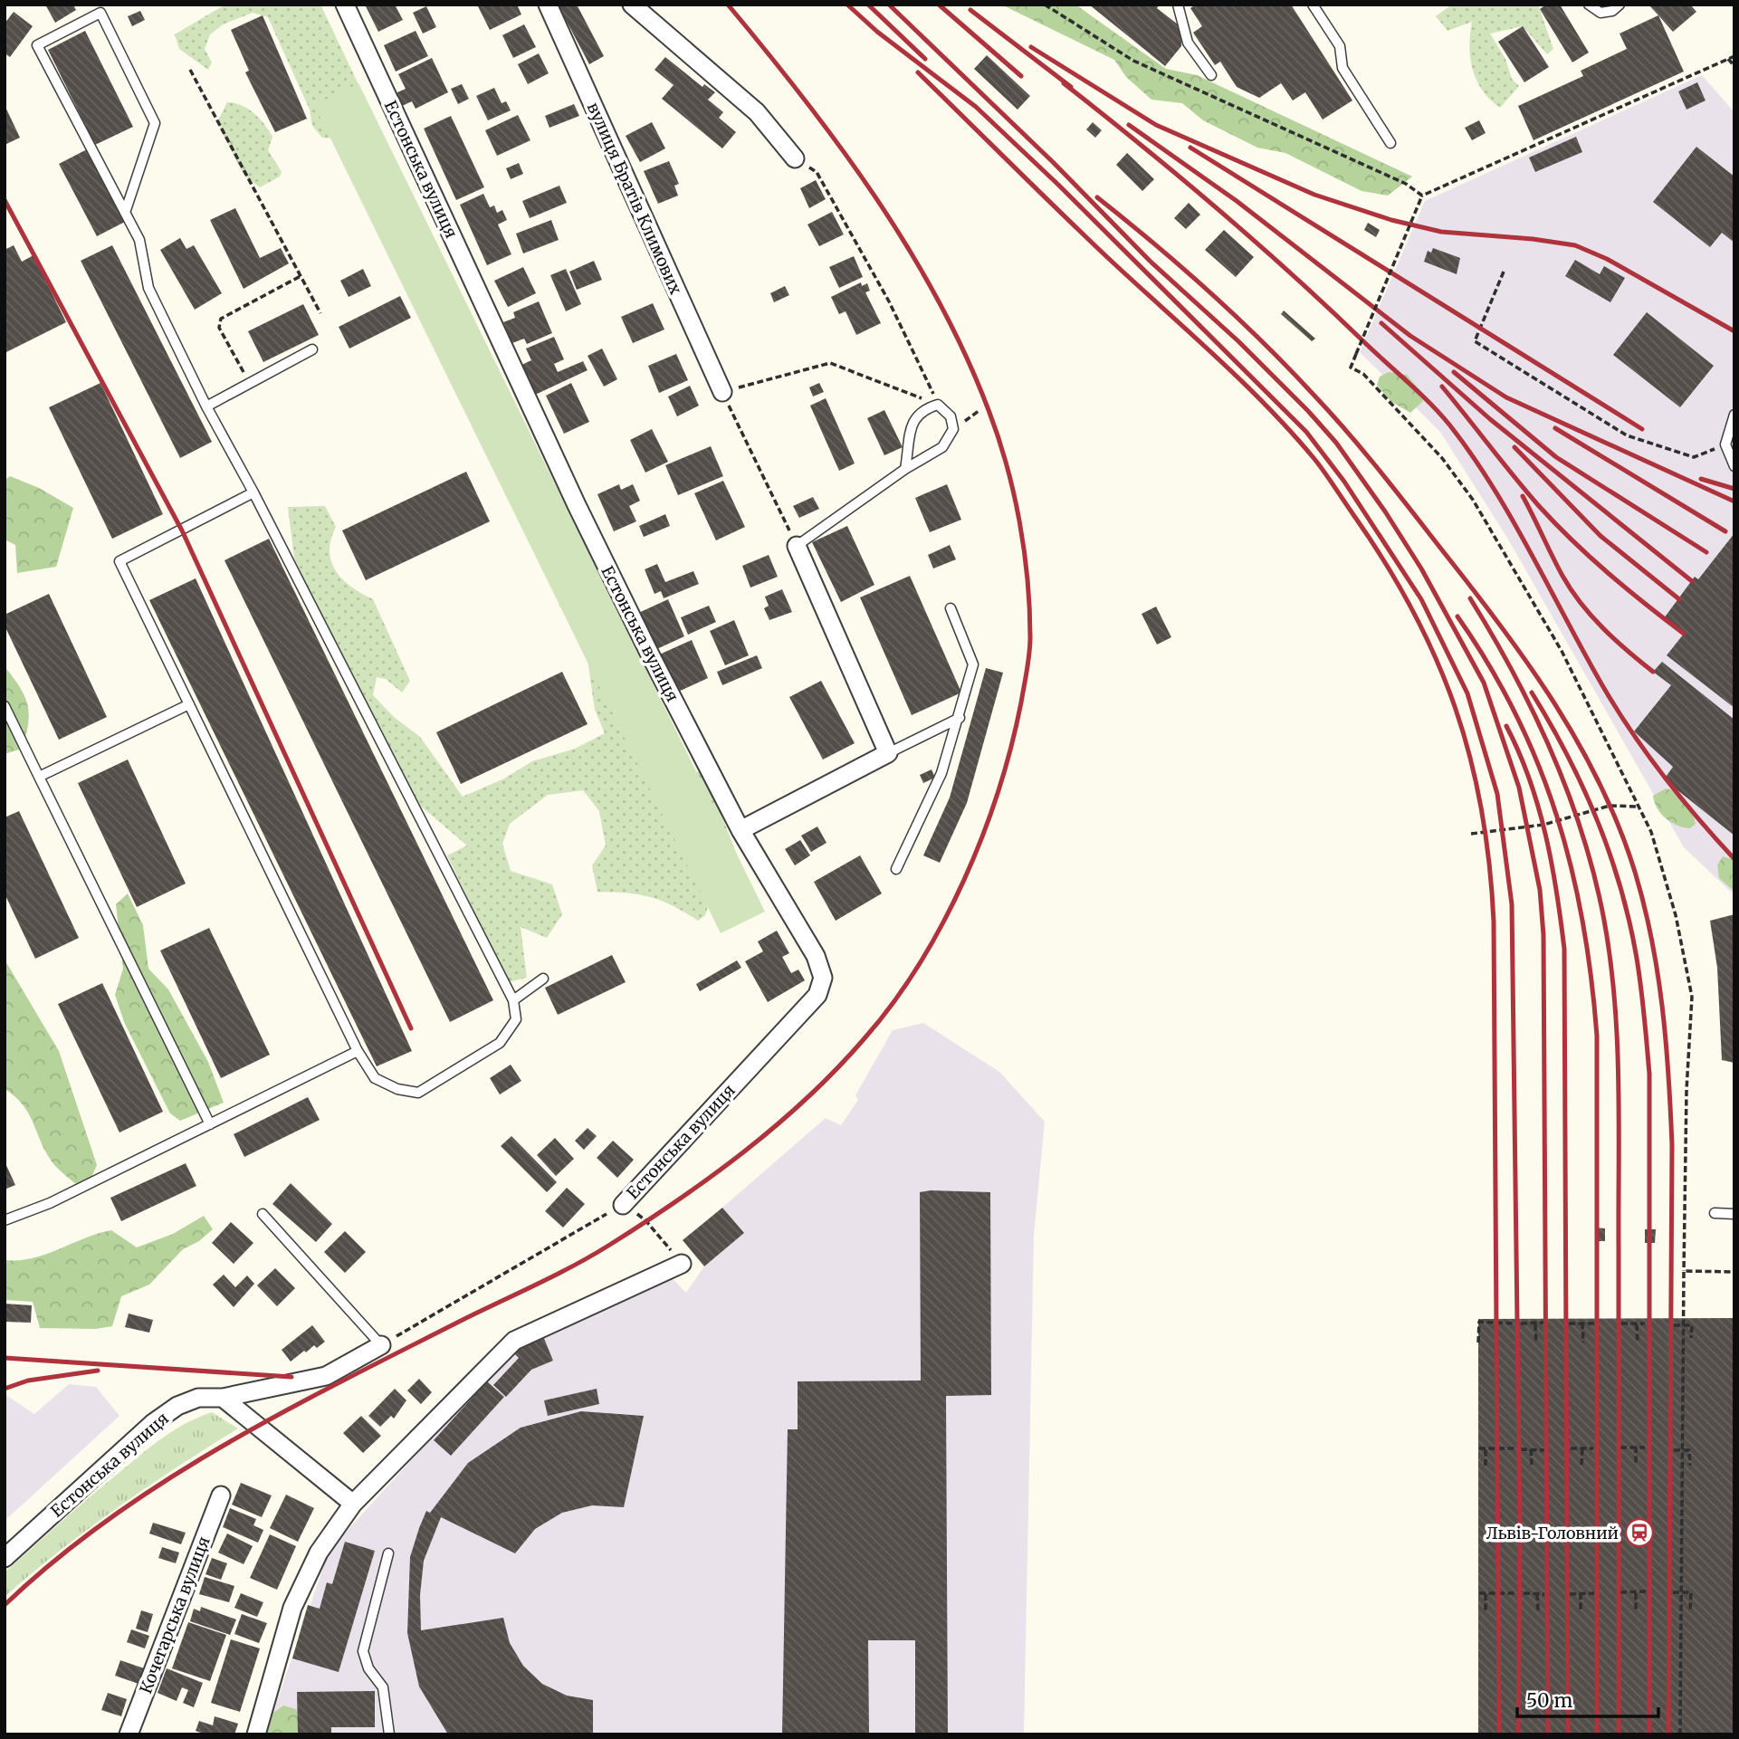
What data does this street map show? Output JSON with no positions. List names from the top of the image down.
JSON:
{
  "streets": {
    "street": ["Естонська вулиця", "вулиця Братів Климових", "Кочегарська вулиця"]
  },
  "places": {
    "station": ["Львів-Головний"]
  },
  "scale_bar": "50 m"
}
